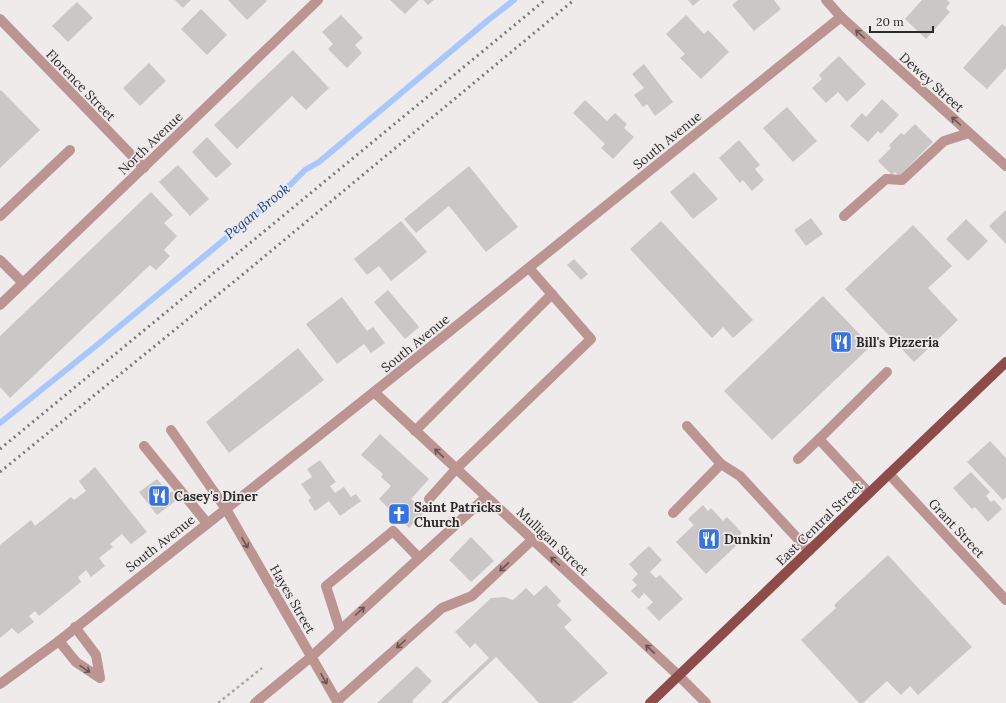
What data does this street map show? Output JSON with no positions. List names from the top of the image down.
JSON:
{
  "streets": {
    "main road": ["East Central Street"],
    "street": [
      "Dewey Street",
      "Florence Street",
      "South Avenue",
      "North Avenue",
      "Grant Street",
      "Mulligan Street",
      "Hayes Street"
    ]
  },
  "crossings": [
    ["Dewey Street", "South Avenue"],
    ["Florence Street", "North Avenue"],
    ["South Avenue", "Mulligan Street"],
    ["South Avenue", "Hayes Street"],
    ["East Central Street", "Grant Street"],
    ["East Central Street", "Mulligan Street"]
  ],
  "one_way": ["Dewey Street", "Mulligan Street", "Hayes Street"],
  "water": ["Pegan Brook"],
  "places": {
    "restaurant": ["Bill's Pizzeria", "Casey's Diner", "Dunkin'"],
    "church": ["Saint Patricks Church"]
  },
  "scale_bar": "20 m"
}
